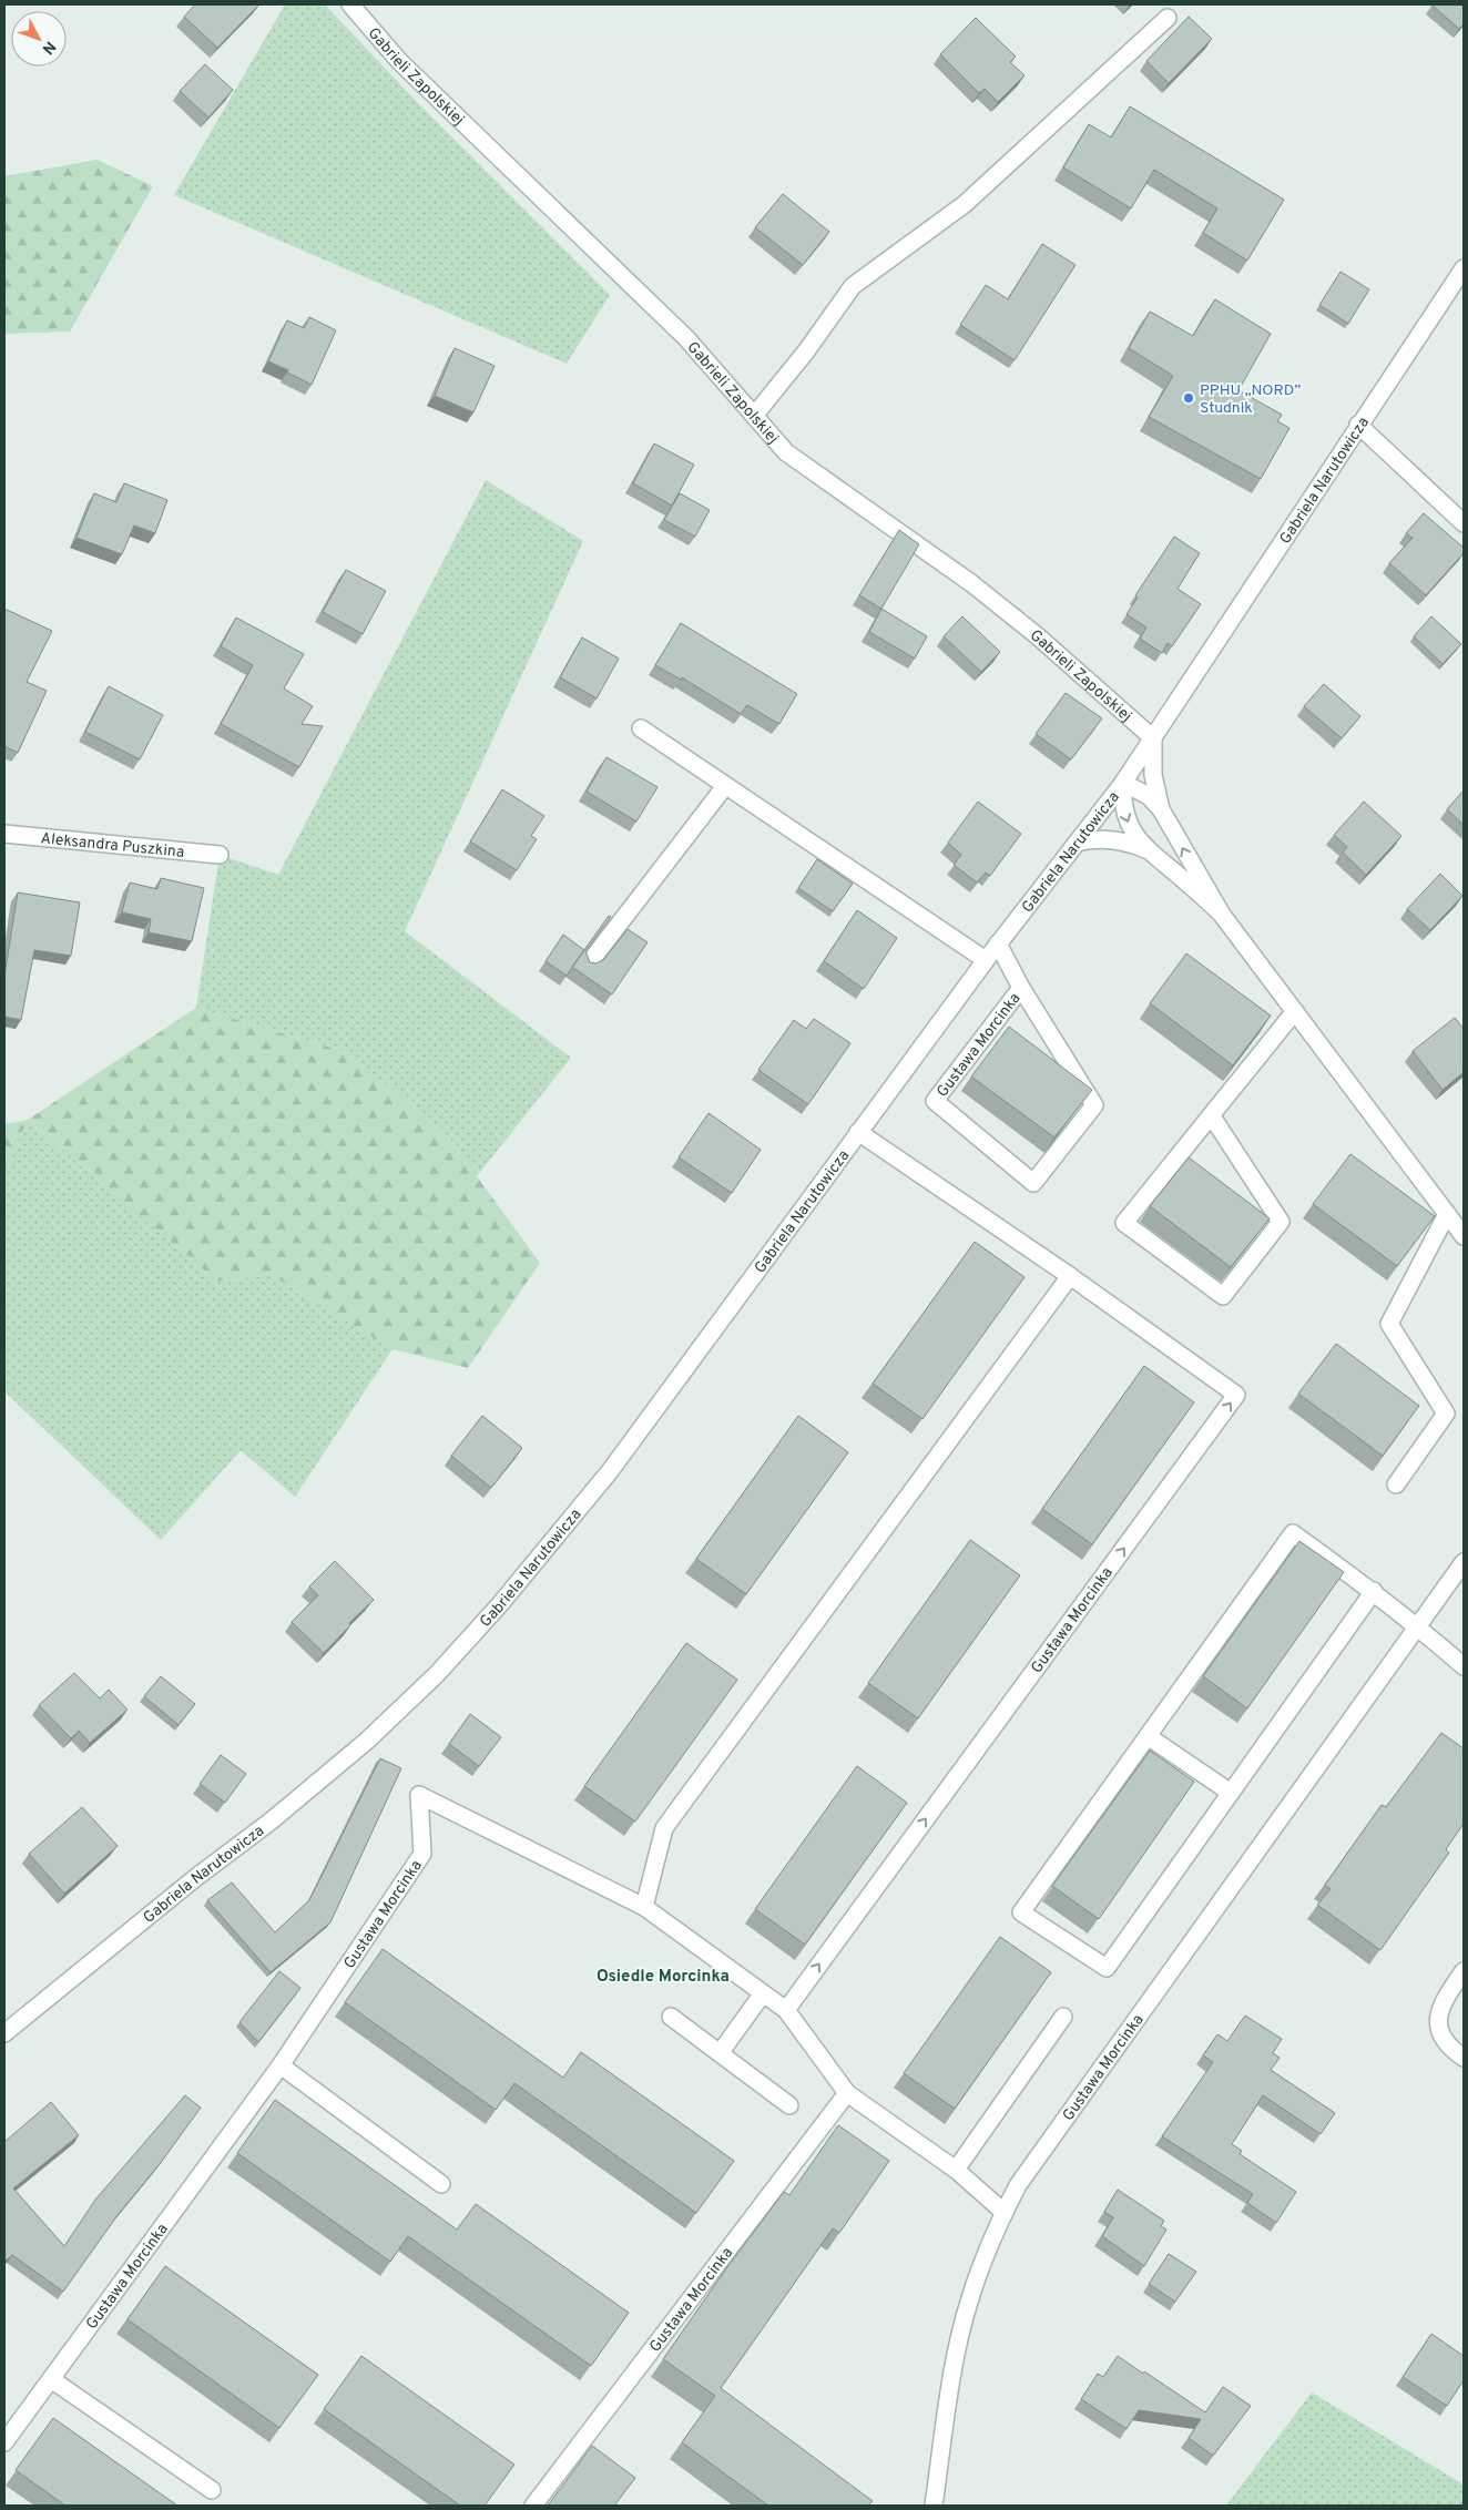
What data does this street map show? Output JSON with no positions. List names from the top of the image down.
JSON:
{
  "streets": {
    "street": [
      "Gabrieli Zapolskiej",
      "Gabriela Narutowicza",
      "Aleksandra Puszkina",
      "Gustawa Morcinka"
    ]
  },
  "crossings": [
    ["Gabrieli Zapolskiej", "Gabriela Narutowicza"],
    ["Gabriela Narutowicza", "Gustawa Morcinka"]
  ],
  "districts": ["Osiedle Morcinka"],
  "places": ["PPHU „NORD” Studnik"],
  "north": "bottom right"
}
